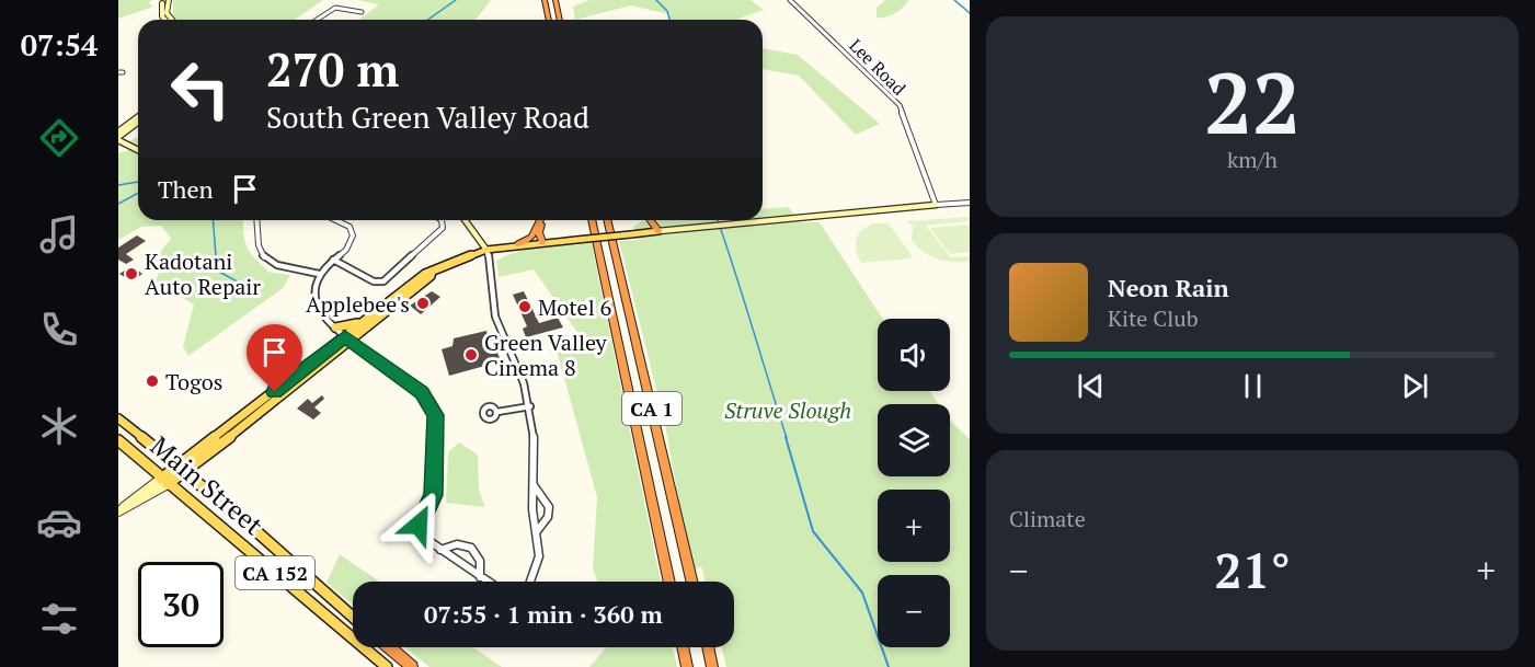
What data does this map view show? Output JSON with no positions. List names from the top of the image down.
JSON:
{
  "streets": {
    "highway": ["CA 1"],
    "main road": ["Main Street", "CA 152"],
    "street": ["Lee Road"]
  },
  "parks": ["Struve Slough"],
  "places": [
    "Kadotani Auto Repair",
    "Applebee's",
    "Motel 6",
    "Green Valley Cinema 8",
    "Togos"
  ],
  "page": {
    "tabs": "07:54",
    "tile": [
      ["22", "km/h"],
      "Climate"
    ],
    "turn": ["270 m", "South Green Valley Road"],
    "then": "Then",
    "song": ["Neon Rain", "Kite Club"],
    "map_buttons": ["+", "−"],
    "heat": ["−", "21°", "+"],
    "limit": "30",
    "trip": "07:55 · 1 min · 360 m"
  }
}
